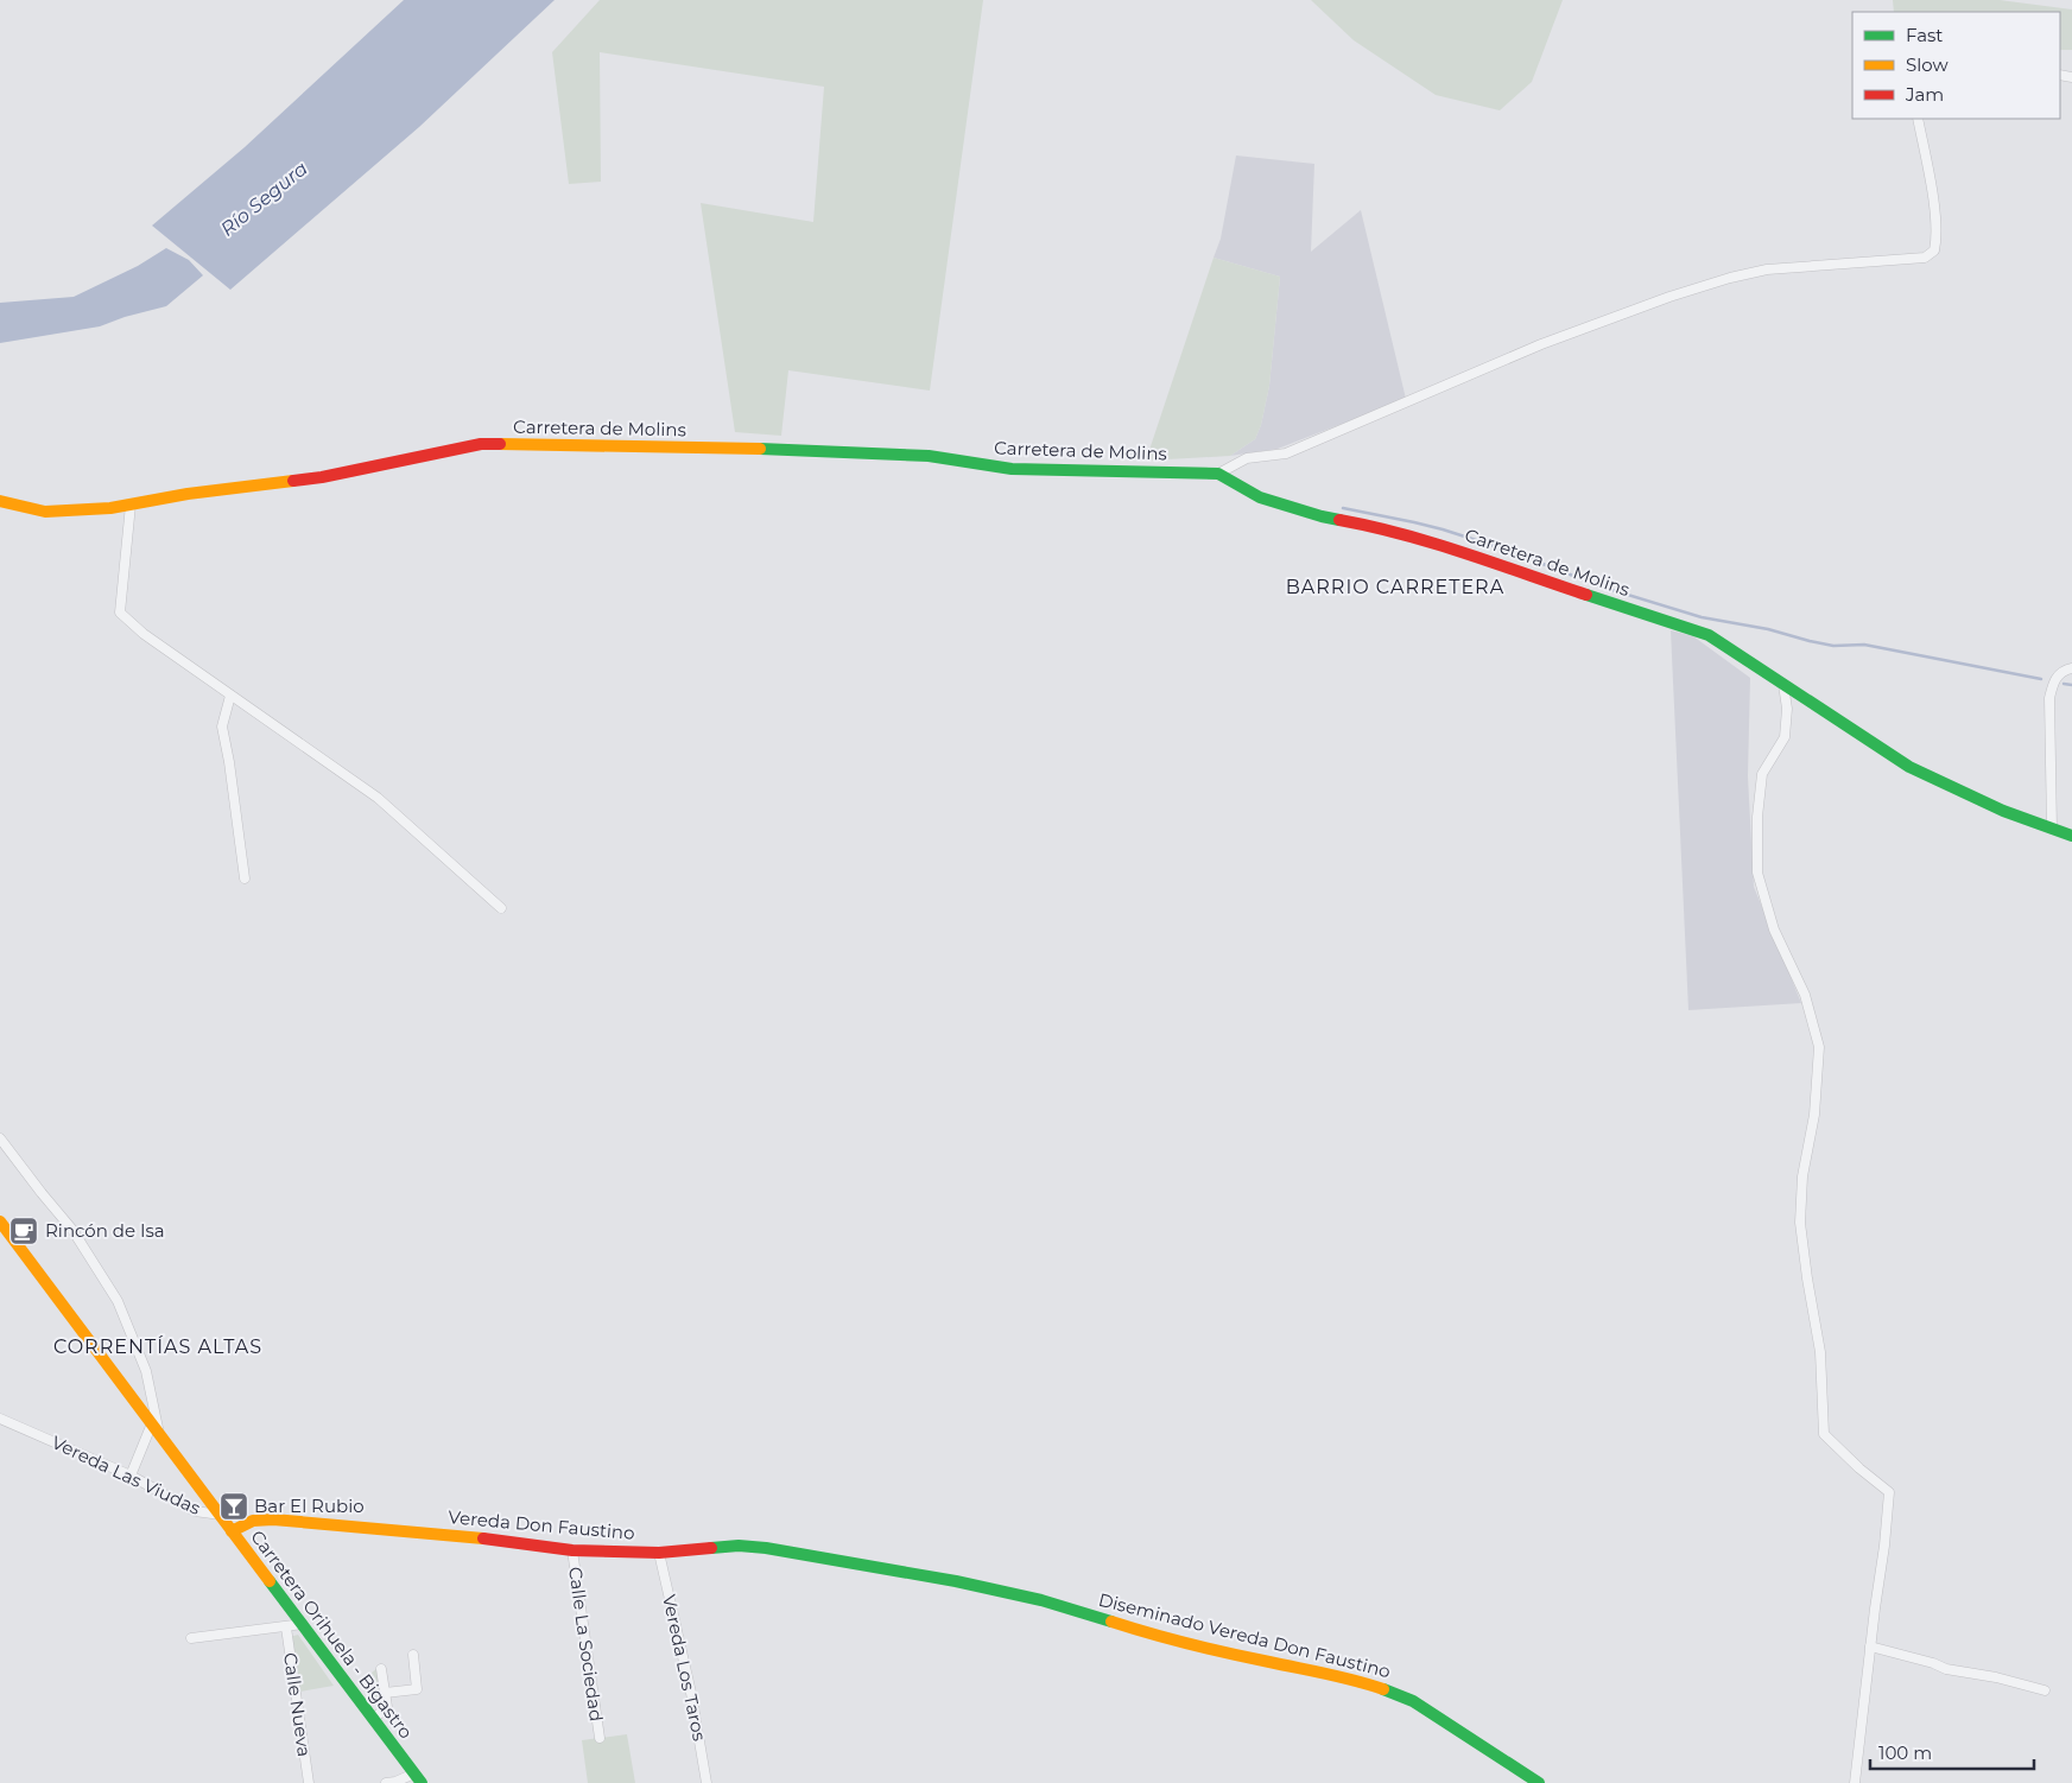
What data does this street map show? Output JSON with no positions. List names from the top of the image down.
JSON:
{
  "streets": {
    "street": [
      "Carretera de Molins",
      "Vereda Las Viudas",
      "Vereda Don Faustino",
      "Carretera Orihuela - Bigastro",
      "Diseminado Vereda Don Faustino",
      "Calle La Sociedad",
      "Vereda Los Taros",
      "Calle Nueva"
    ]
  },
  "crossings": [
    ["Vereda Las Viudas", "Carretera Orihuela - Bigastro"],
    ["Vereda Don Faustino", "Carretera Orihuela - Bigastro"],
    ["Vereda Don Faustino", "Diseminado Vereda Don Faustino"],
    ["Vereda Don Faustino", "Calle La Sociedad"],
    ["Vereda Don Faustino", "Vereda Los Taros"]
  ],
  "districts": ["BARRIO CARRETERA", "CORRENTÍAS ALTAS"],
  "water": ["Río Segura"],
  "places": {
    "cafe": ["Rincón de Isa"],
    "bar": ["Bar El Rubio"]
  },
  "legend": ["Fast", "Slow", "Jam"],
  "scale_bar": "100 m"
}
